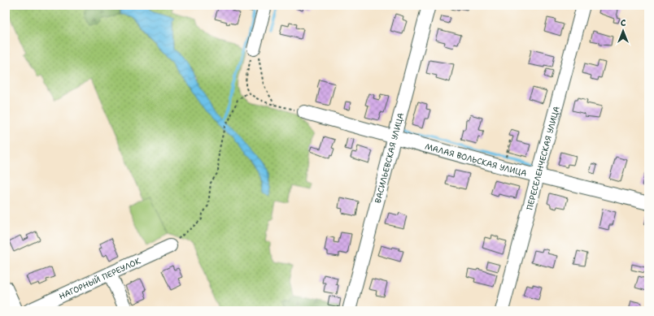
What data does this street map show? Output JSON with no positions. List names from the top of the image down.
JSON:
{
  "streets": {
    "street": [
      "ВАСИЛЬЕВСКАЯ УЛИЦА",
      "ПЕРЕСЕЛЕНЧЕСКАЯ УЛИЦА",
      "МАЛАЯ ВОЛЬСКАЯ УЛИЦА",
      "НАГОРНЫЙ ПЕРЕУЛОК"
    ]
  },
  "crossings": [
    ["ВАСИЛЬЕВСКАЯ УЛИЦА", "МАЛАЯ ВОЛЬСКАЯ УЛИЦА"],
    ["ПЕРЕСЕЛЕНЧЕСКАЯ УЛИЦА", "МАЛАЯ ВОЛЬСКАЯ УЛИЦА"]
  ],
  "north": "top"
}
